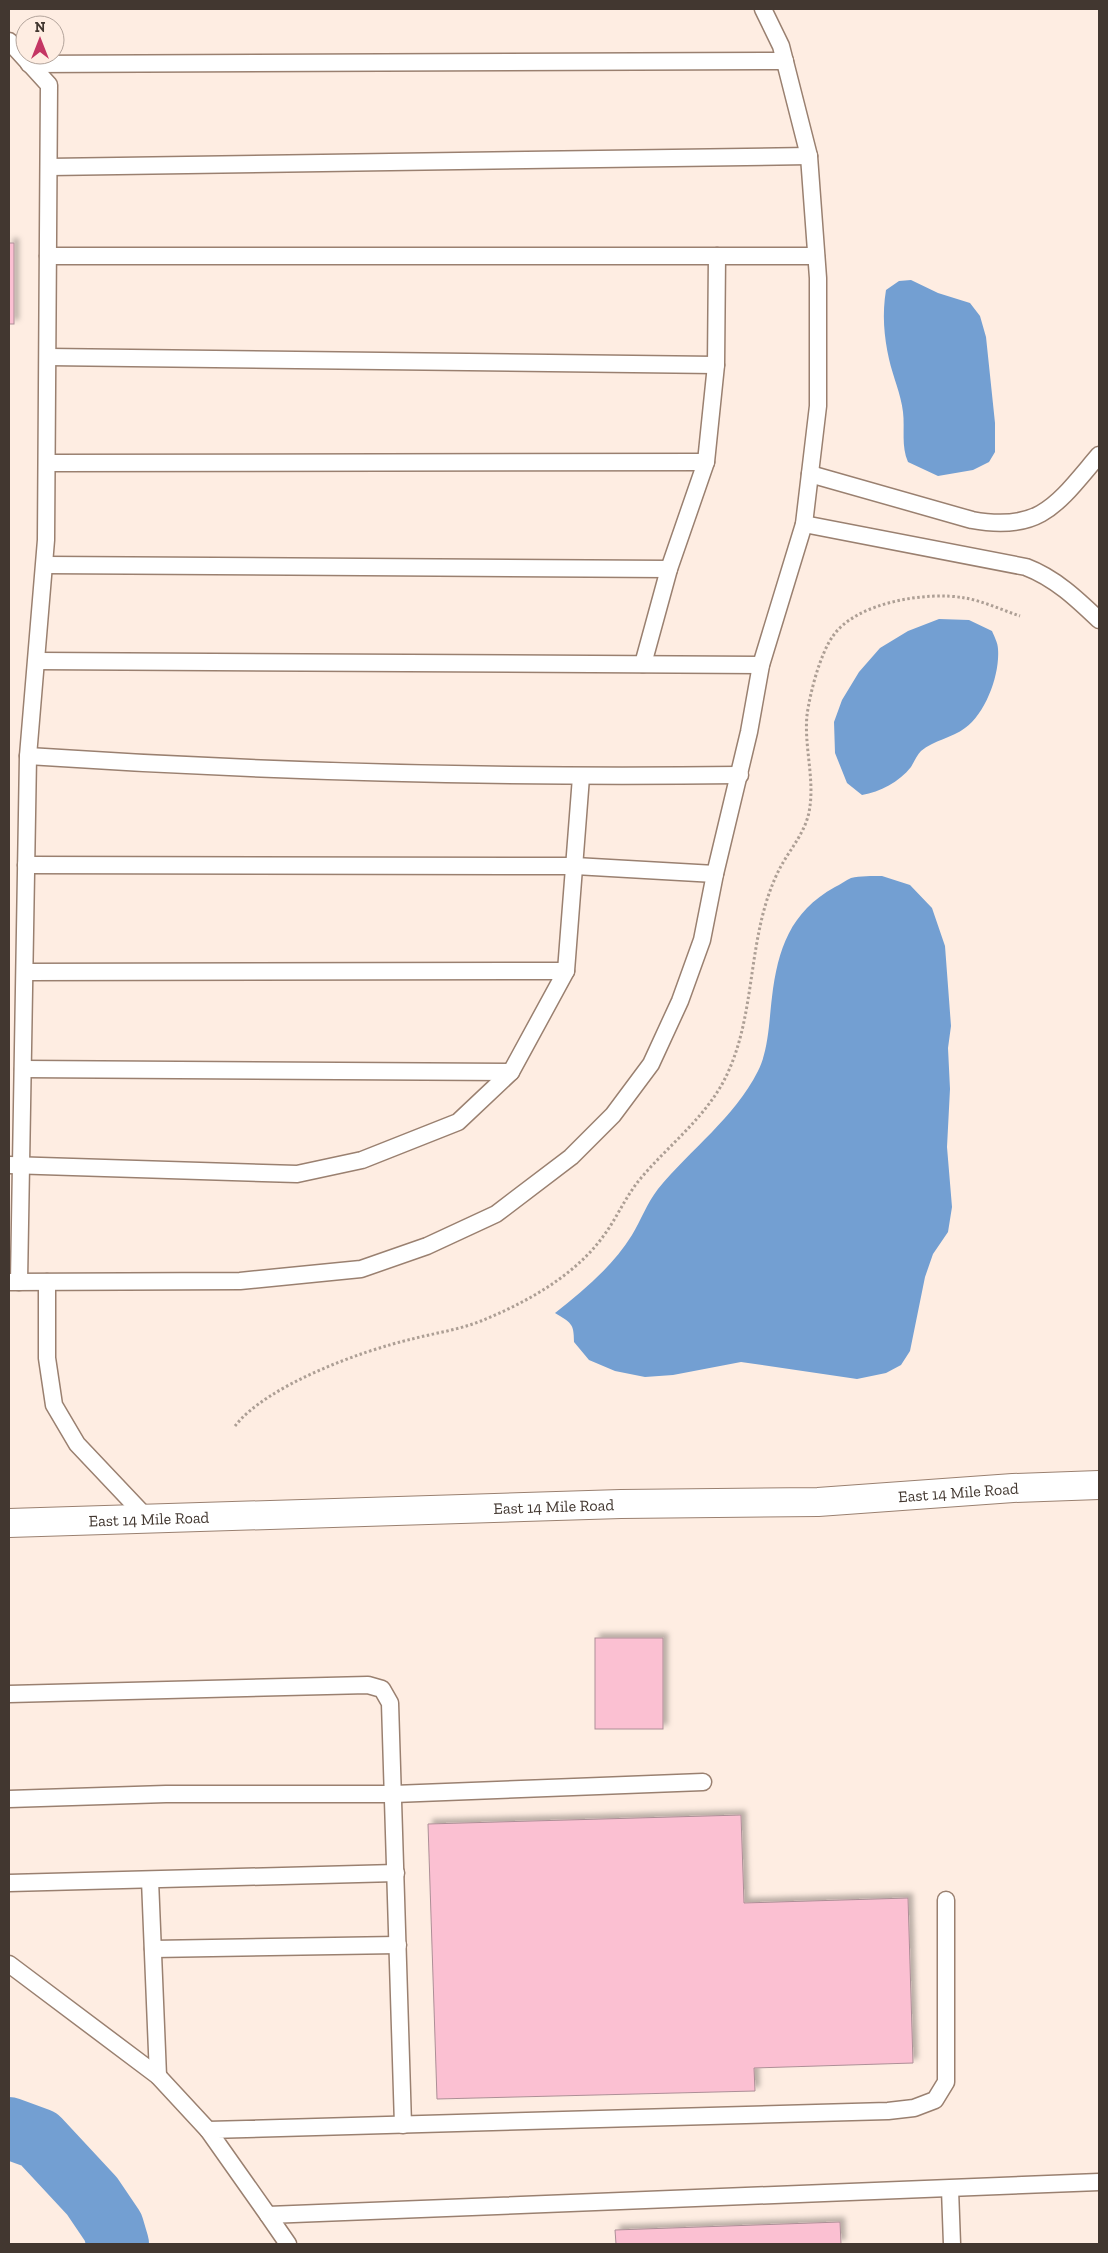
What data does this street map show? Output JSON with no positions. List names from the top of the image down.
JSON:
{
  "streets": {
    "main road": ["East 14 Mile Road"]
  },
  "north": "top"
}
